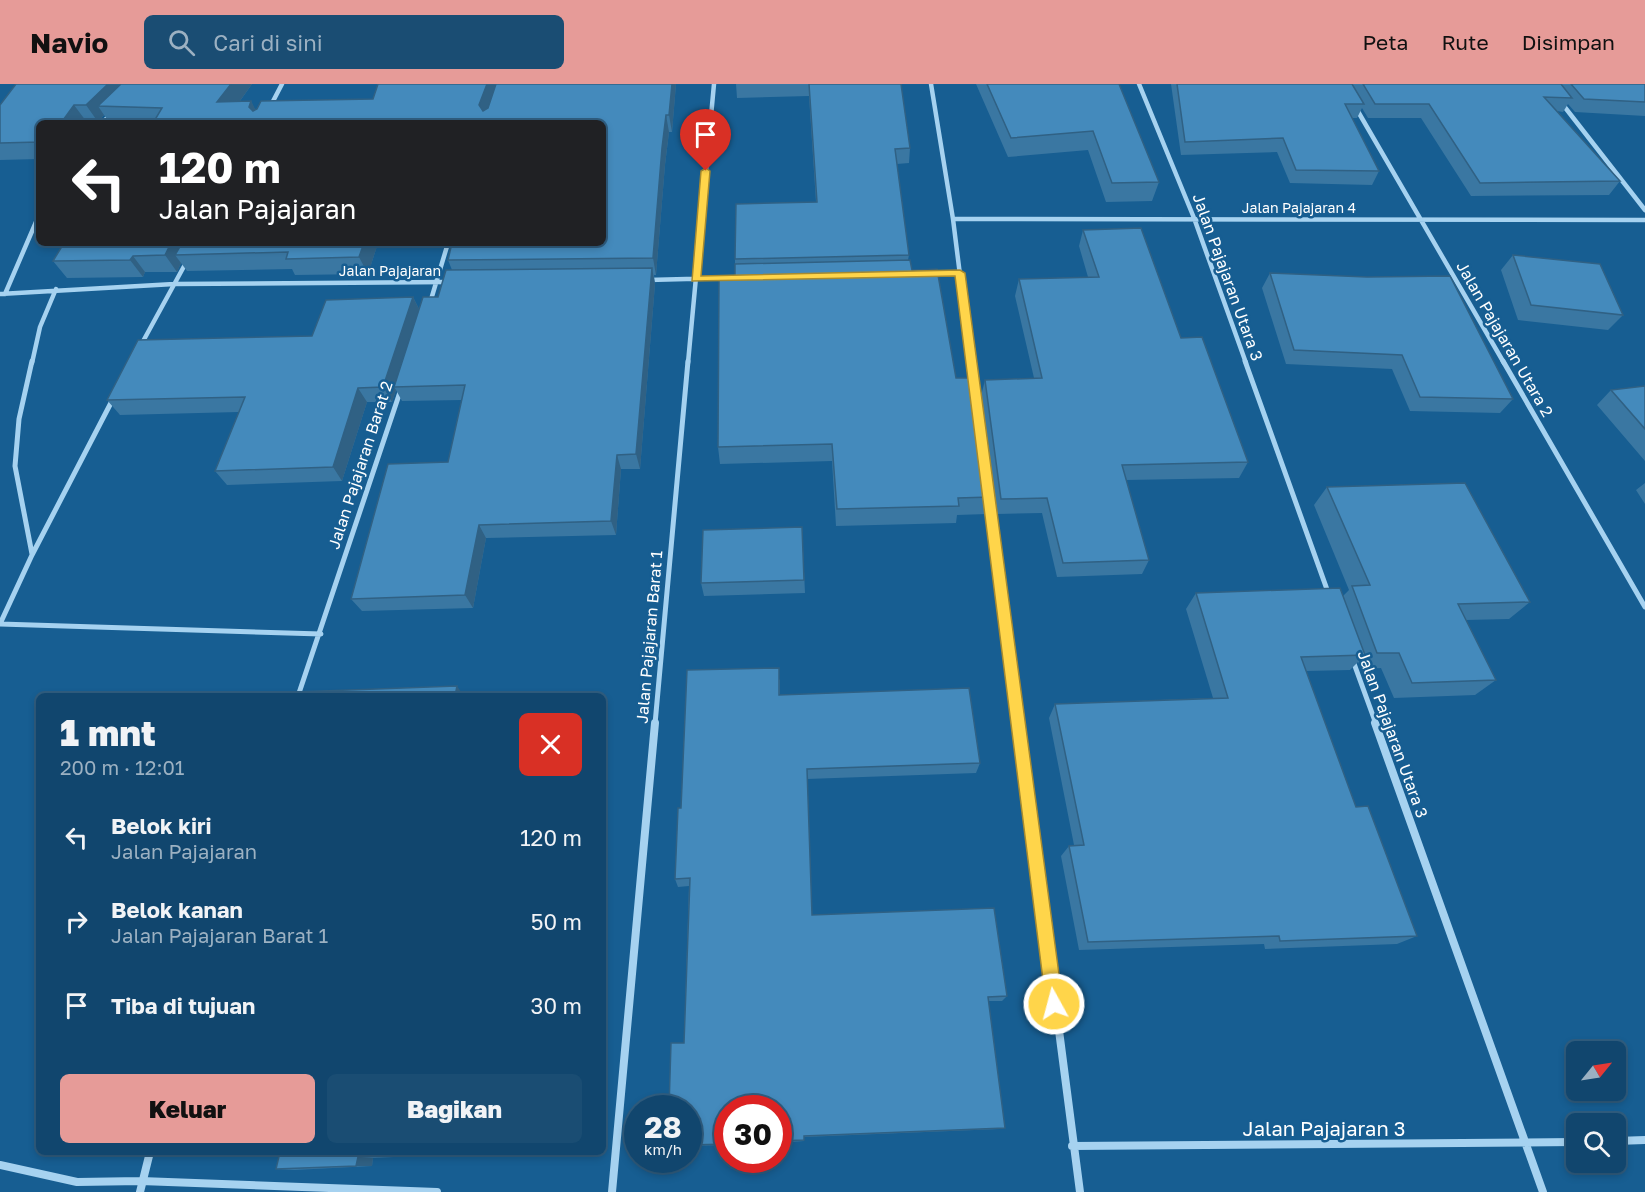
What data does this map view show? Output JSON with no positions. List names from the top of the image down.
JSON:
{
  "streets": {
    "street": [
      "Jalan Pajajaran 4",
      "Jalan Pajajaran",
      "Jalan Pajajaran Utara 3",
      "Jalan Pajajaran Utara 2",
      "Jalan Pajajaran Barat 2",
      "Jalan Pajajaran Barat 1",
      "Jalan Pajajaran 3"
    ]
  },
  "crossings": [
    ["Jalan Pajajaran 4", "Jalan Pajajaran Utara 3"],
    ["Jalan Pajajaran 4", "Jalan Pajajaran Utara 2"],
    ["Jalan Pajajaran Utara 3", "Jalan Pajajaran 3"]
  ],
  "north": "top right",
  "page": {
    "header": "Navio",
    "search": "Cari di sini",
    "nav": ["Peta", "Rute", "Disimpan"],
    "turn": ["120 m", "Jalan Pajajaran"],
    "heading": ["1 mnt", "200 m · 12:01"],
    "list": [
      {
        "name": "Belok kiri",
        "note": "Jalan Pajajaran",
        "value": "120 m"
      },
      {
        "name": "Belok kanan",
        "note": "Jalan Pajajaran Barat 1",
        "value": "50 m"
      },
      {
        "name": "Tiba di tujuan",
        "value": "30 m"
      }
    ],
    "buttons": ["Keluar", "Bagikan"],
    "speed": "28 km/h",
    "limit": "30"
  }
}
